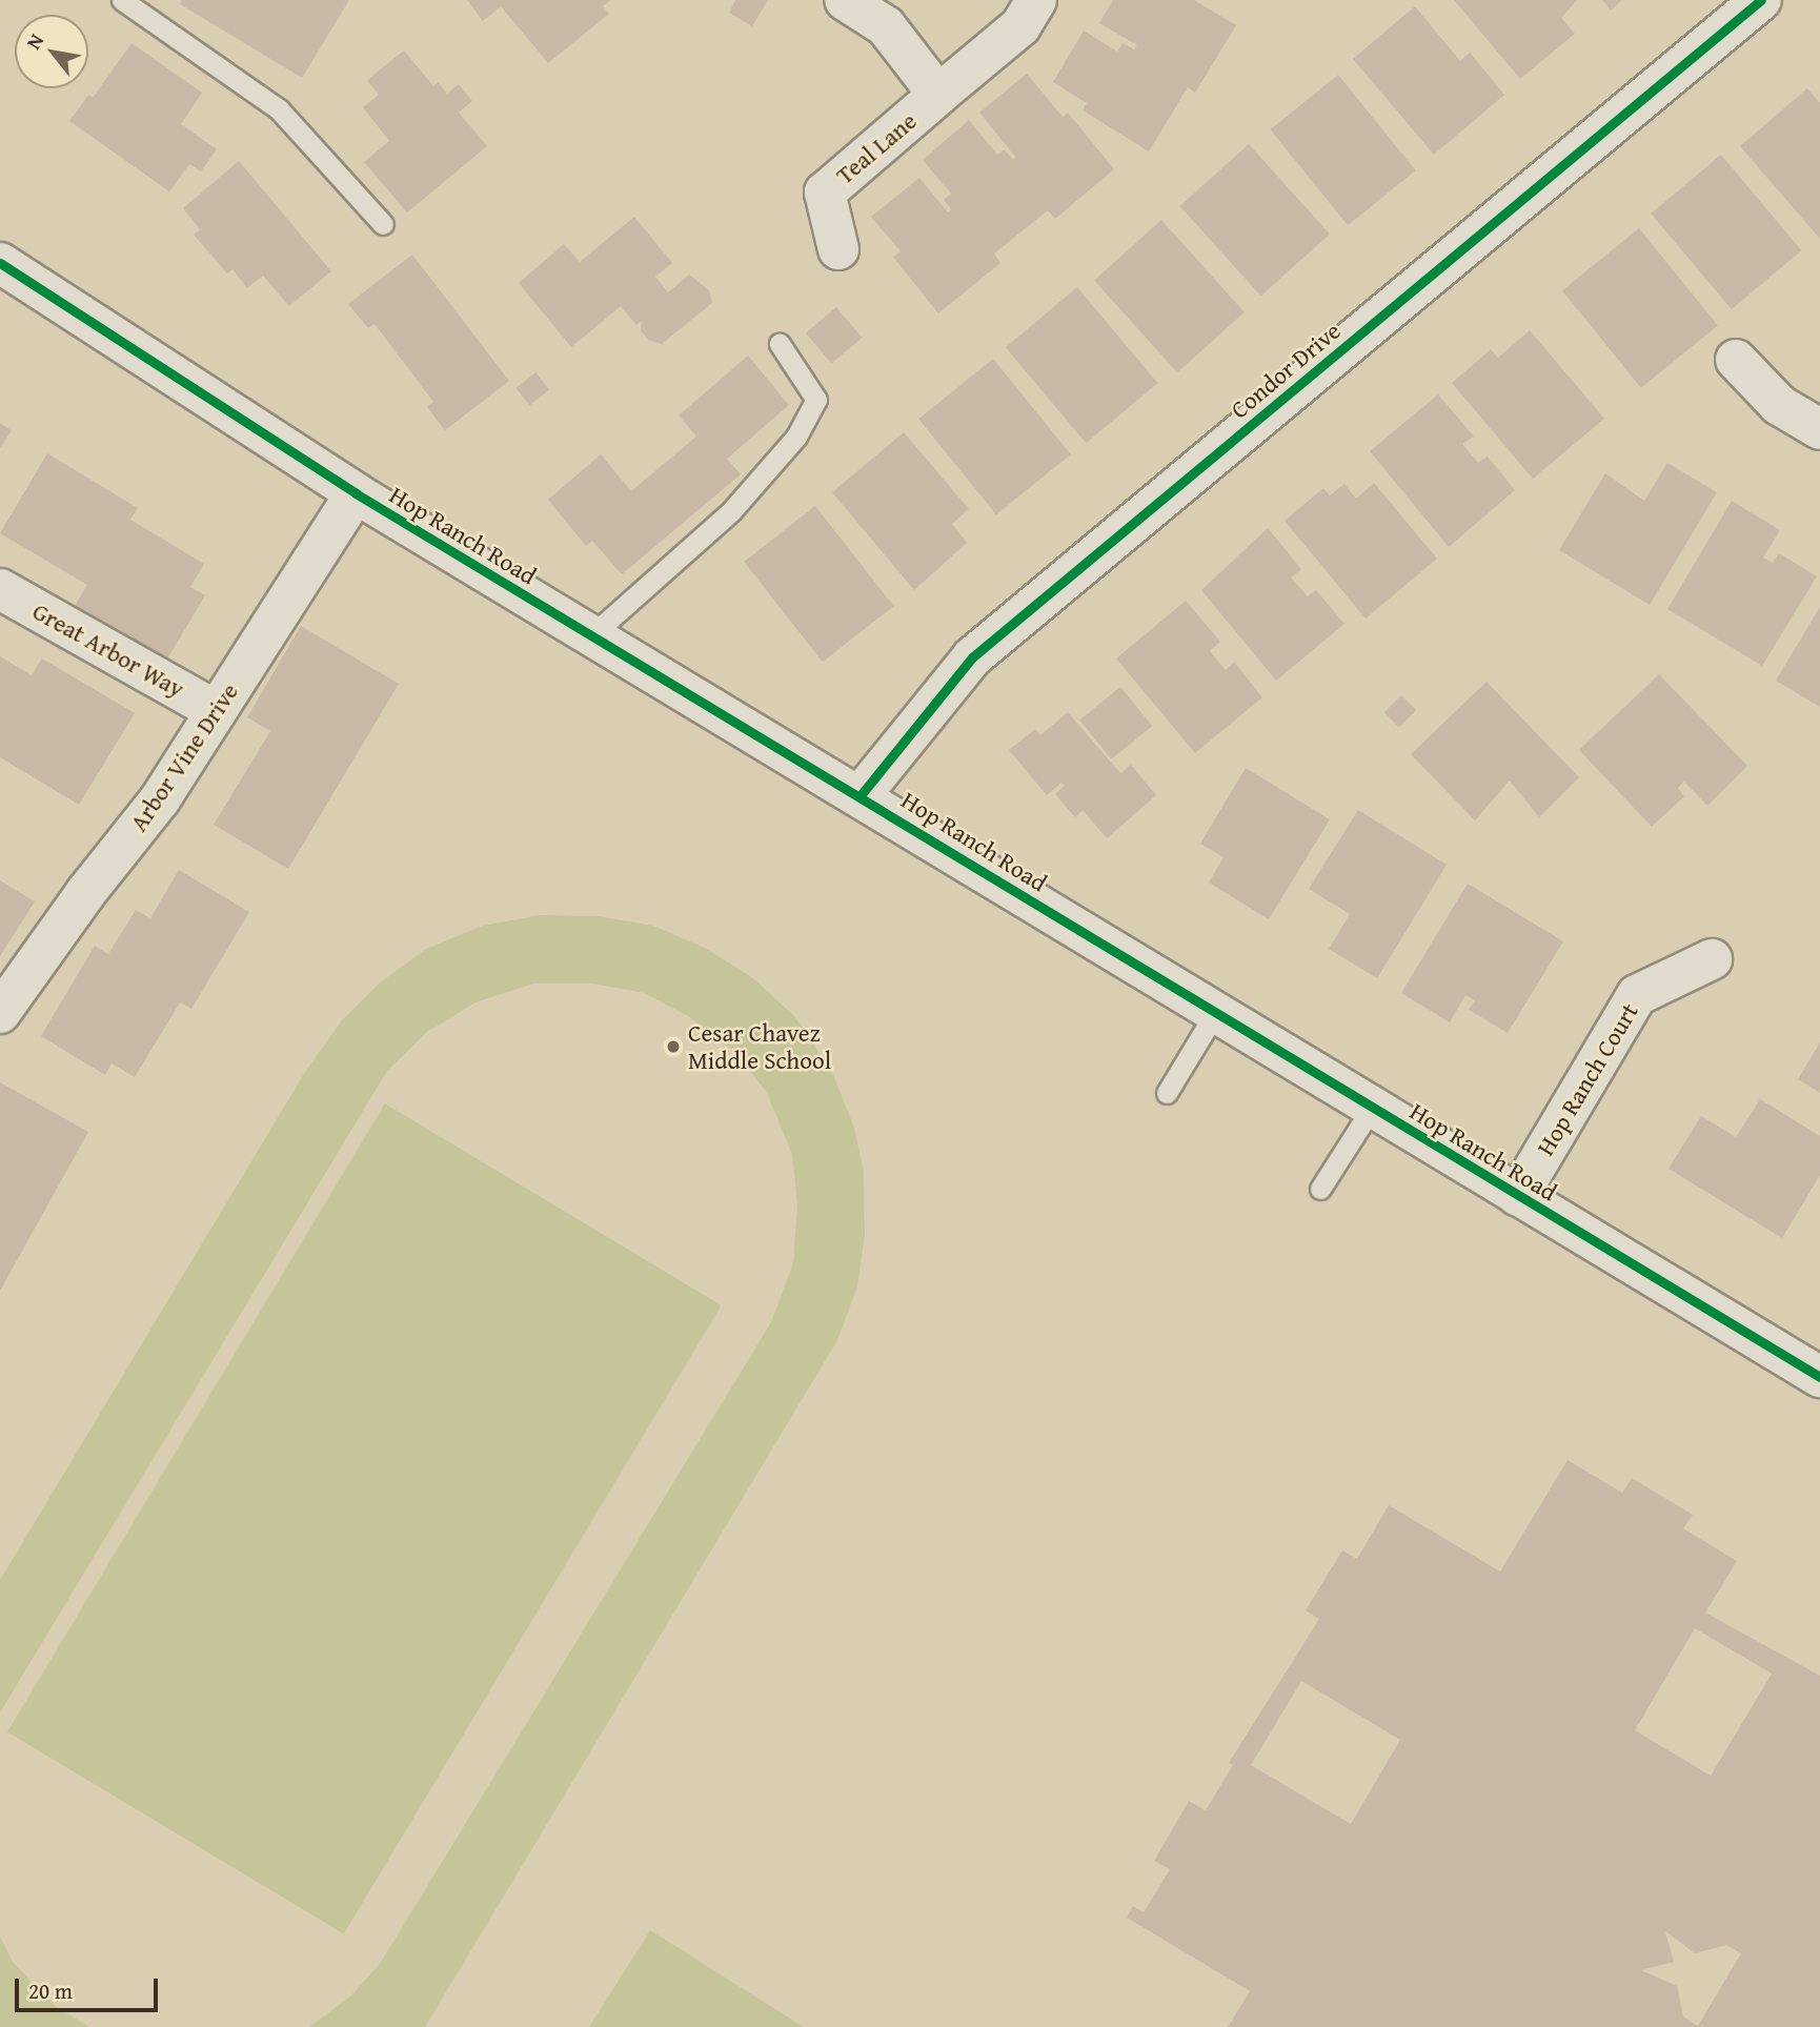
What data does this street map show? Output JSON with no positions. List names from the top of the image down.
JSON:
{
  "streets": {
    "street": [
      "Teal Lane",
      "Condor Drive",
      "Hop Ranch Road",
      "Great Arbor Way",
      "Arbor Vine Drive",
      "Hop Ranch Court"
    ]
  },
  "crossings": [
    ["Condor Drive", "Hop Ranch Road"],
    ["Hop Ranch Road", "Arbor Vine Drive"],
    ["Hop Ranch Road", "Hop Ranch Court"],
    ["Great Arbor Way", "Arbor Vine Drive"]
  ],
  "places": ["Cesar Chavez Middle School"],
  "scale_bar": "20 m",
  "north": "top left"
}
